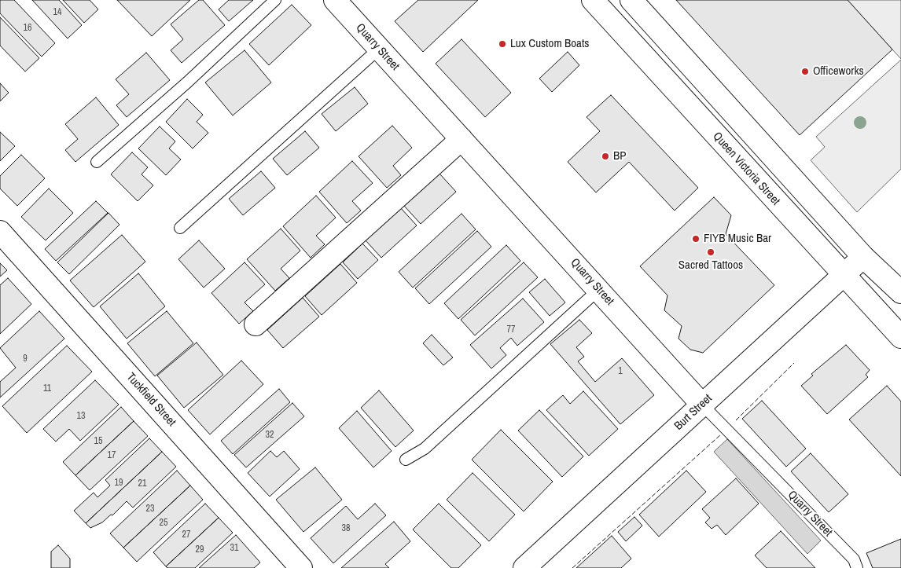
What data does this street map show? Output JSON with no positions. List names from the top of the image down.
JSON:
{
  "streets": {
    "street": [
      "Quarry Street",
      "Queen Victoria Street",
      "Tuckfield Street",
      "Burt Street"
    ]
  },
  "crossings": [
    ["Quarry Street", "Burt Street"],
    ["Queen Victoria Street", "Burt Street"]
  ],
  "places": [
    "Lux Custom Boats",
    "Officeworks",
    "BP",
    "FIYB Music Bar",
    "Sacred Tattoos"
  ],
  "house_numbers": [
    "14",
    "16",
    "77",
    "9",
    "1",
    "11",
    "13",
    "32",
    "15",
    "17",
    "19",
    "21",
    "23",
    "25",
    "38",
    "27",
    "31",
    "29"
  ]
}
